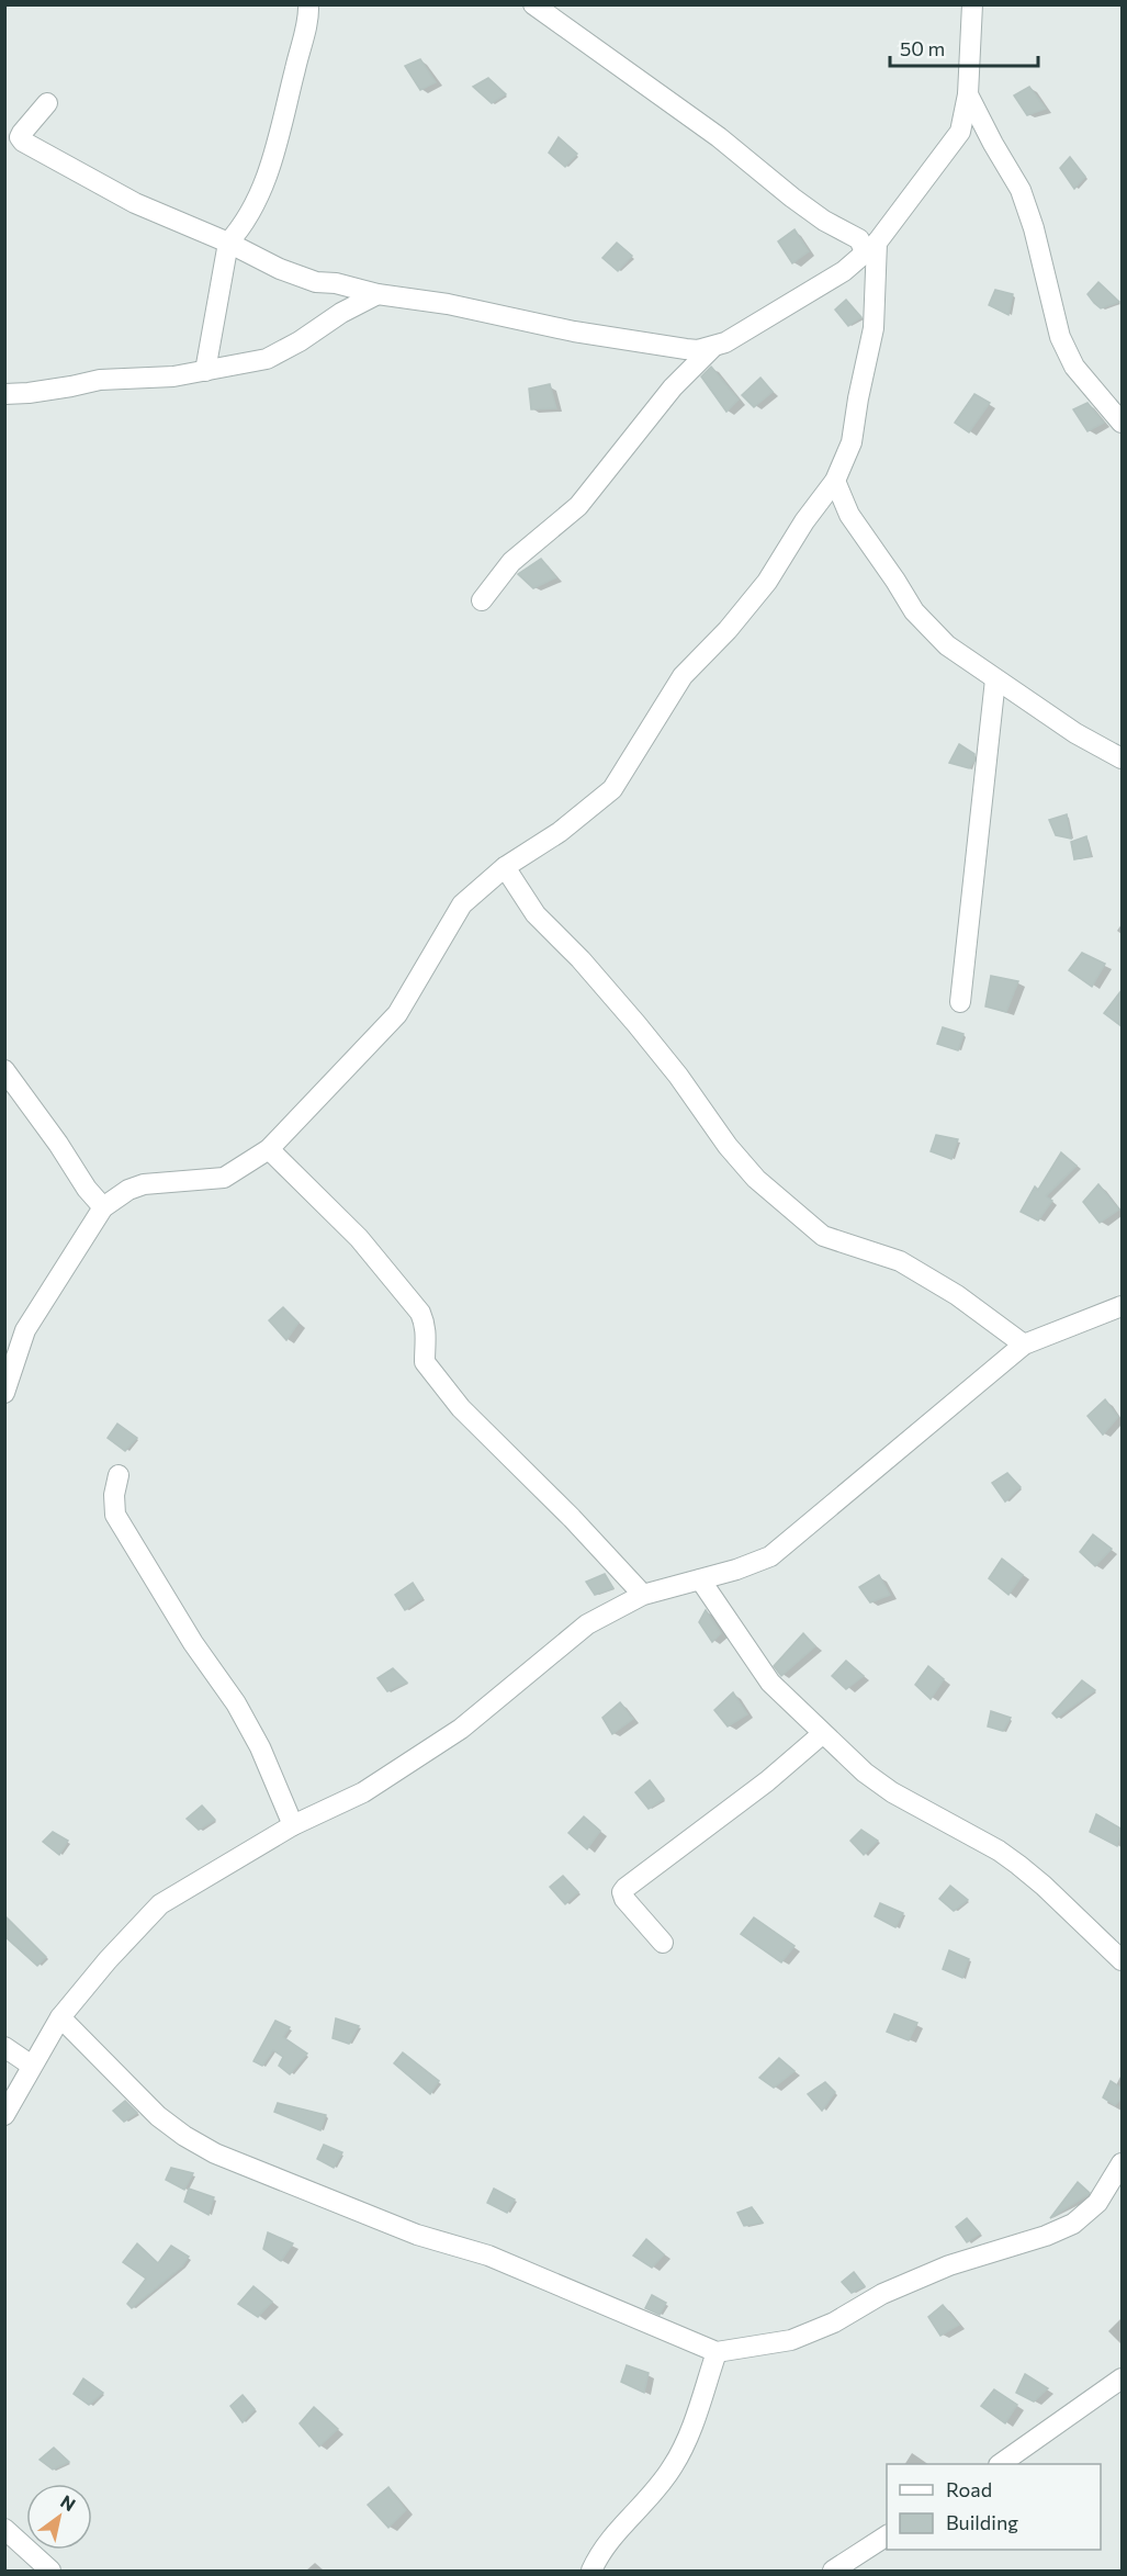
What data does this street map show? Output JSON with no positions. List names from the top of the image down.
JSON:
{
  "legend": ["Road", "Building"],
  "scale_bar": "50 m",
  "north": "top right"
}
